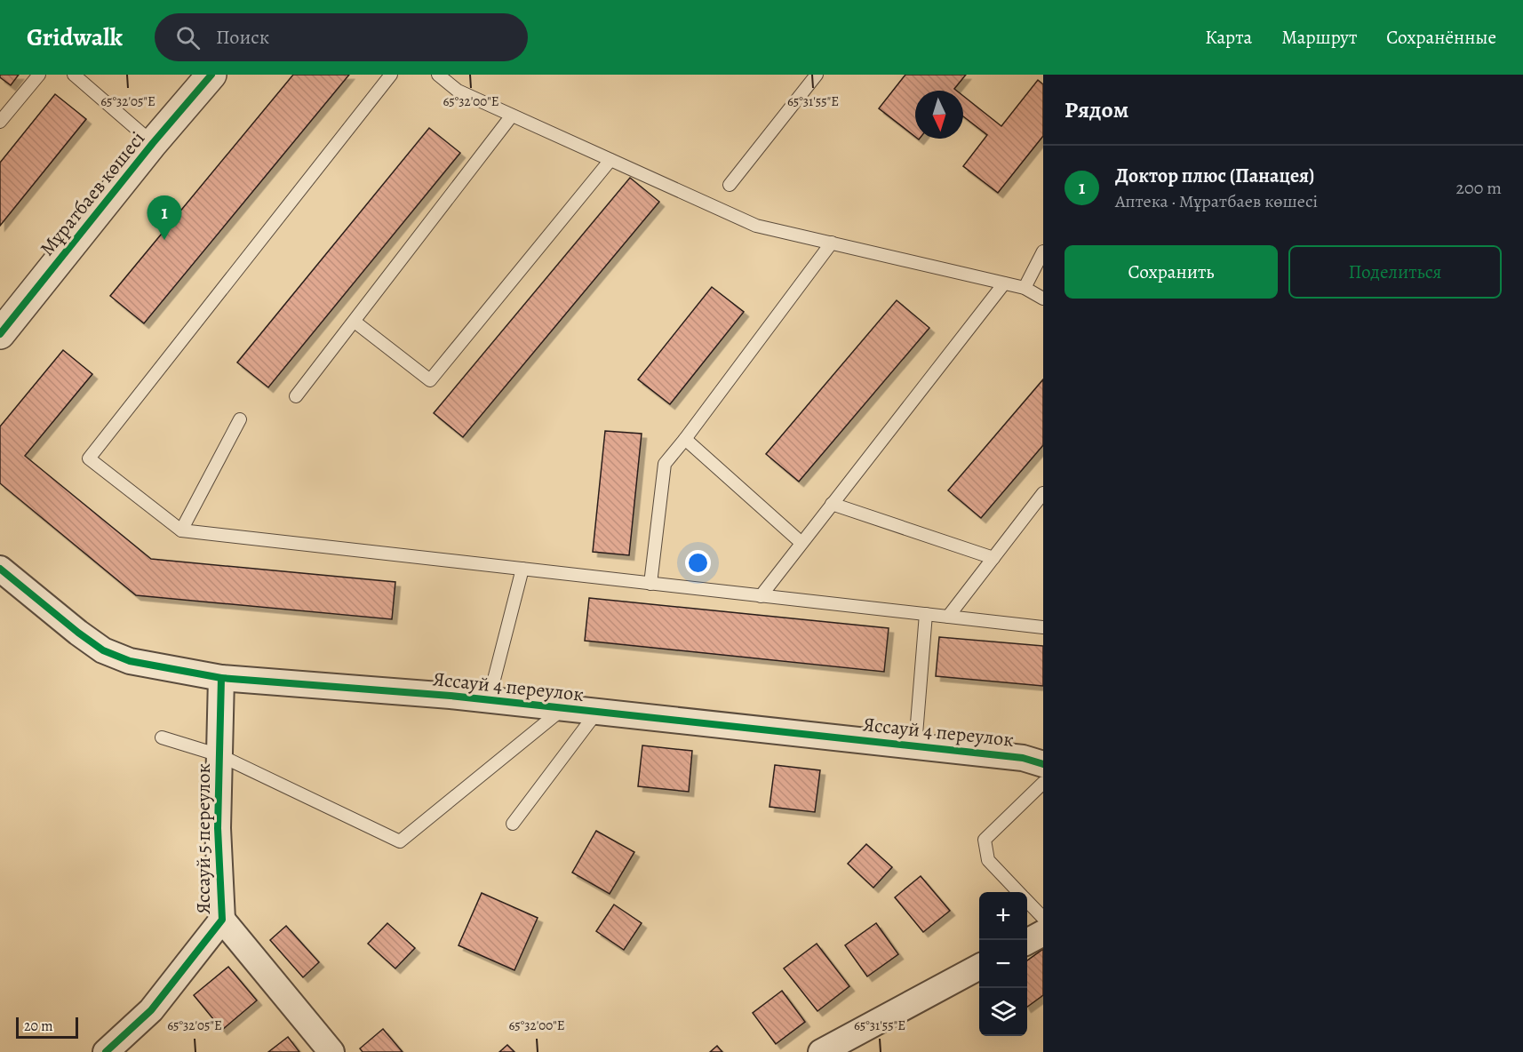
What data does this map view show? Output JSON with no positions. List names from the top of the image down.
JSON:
{
  "streets": {
    "street": ["Мұратбаев көшесі", "Яссауй 4 переулок", "Яссауй 5 переулок"]
  },
  "crossings": [
    ["Яссауй 4 переулок", "Яссауй 5 переулок"]
  ],
  "scale_bar": "20 m",
  "north": "bottom",
  "page": {
    "header": "Gridwalk",
    "search": "Поиск",
    "nav": ["Карта", "Маршрут", "Сохранённые"],
    "heading": "Рядом",
    "list": [
      {
        "mark": "1",
        "name": "Доктор плюс (Панацея)",
        "note": "Аптека · Мұратбаев көшесі",
        "value": "200 m"
      }
    ],
    "pins": "1",
    "buttons": ["Сохранить", "Поделиться"],
    "map_buttons": ["+", "−"],
    "scale": "20 m"
  },
  "coordinates": ["65°32'05\"E", "65°32'00\"E", "65°31'55\"E"]
}
